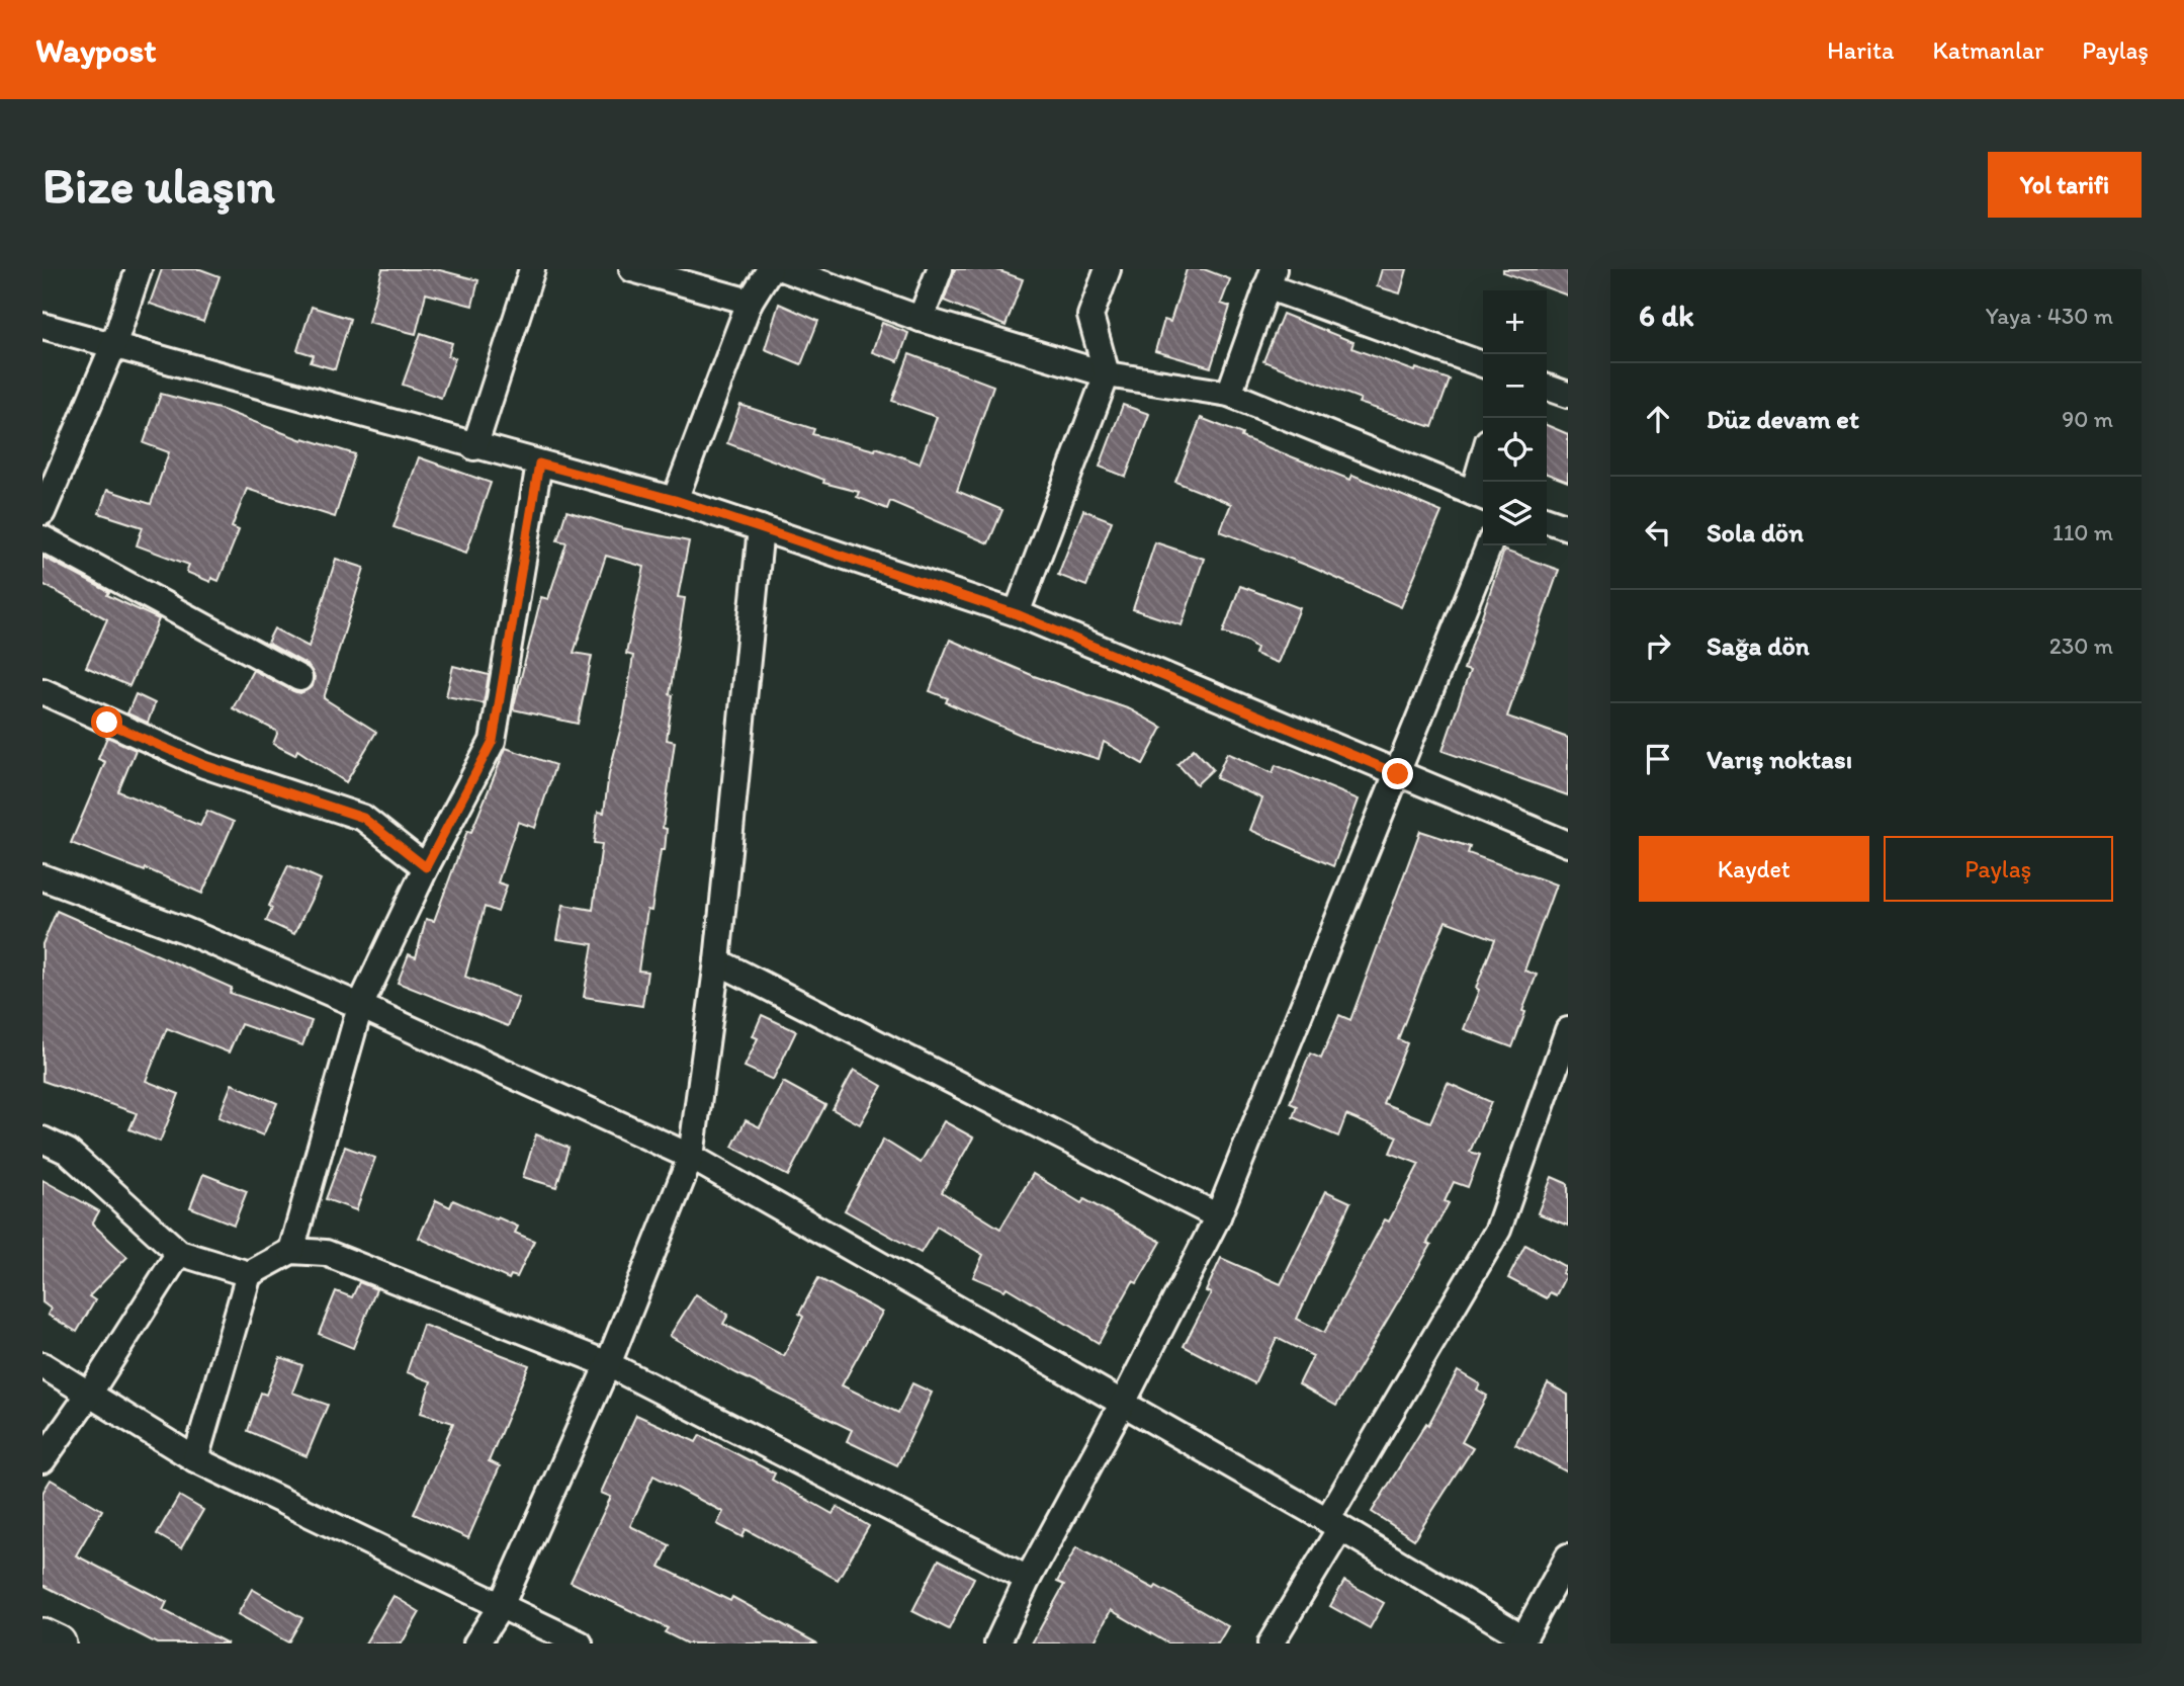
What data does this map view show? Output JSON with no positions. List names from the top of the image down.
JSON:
{
  "page": {
    "header": "Waypost",
    "nav": ["Harita", "Katmanlar", "Paylaş"],
    "buttons": [
      "Yol tarifi",
      ["Kaydet", "Paylaş"]
    ],
    "title": "Bize ulaşın",
    "heading": ["6 dk", "Yaya · 430 m"],
    "map_buttons": ["+", "−"],
    "list": [
      ["Düz devam et", "90 m"],
      ["Sola dön", "110 m"],
      ["Sağa dön", "230 m"],
      "Varış noktası"
    ]
  }
}
